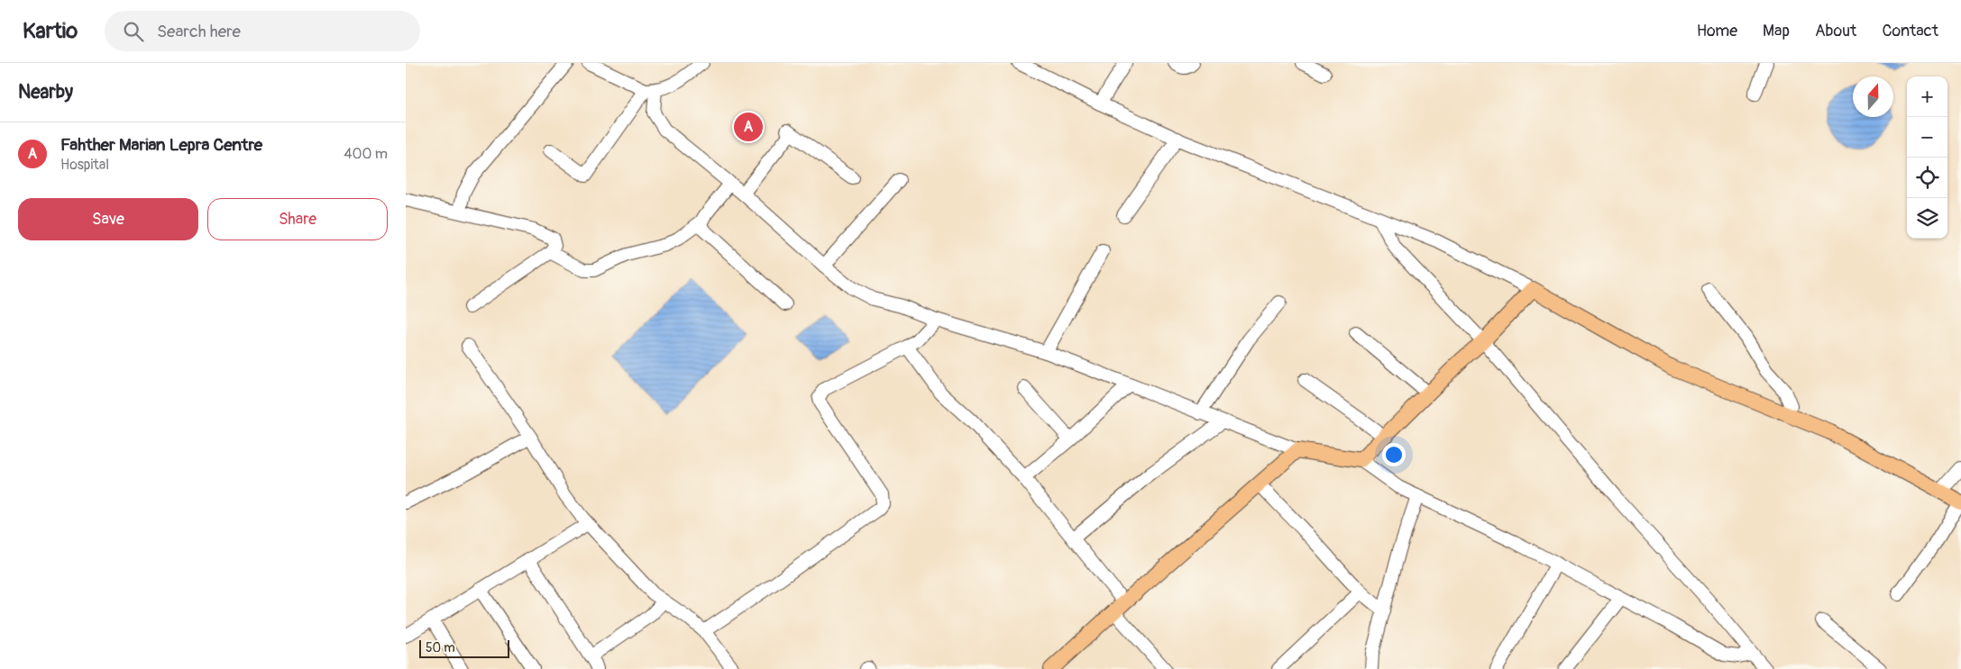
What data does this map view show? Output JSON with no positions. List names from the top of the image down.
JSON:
{
  "scale_bar": "50 m",
  "north": "top",
  "page": {
    "header": "Kartio",
    "search": "Search here",
    "nav": [
      "Home",
      "Map",
      "About",
      "Contact"
    ],
    "heading": "Nearby",
    "map_buttons": ["+", "−"],
    "pins": "A",
    "list": [
      {
        "mark": "A",
        "name": "Fahther Marian Lepra Centre",
        "note": "Hospital",
        "value": "400 m"
      }
    ],
    "buttons": ["Save", "Share"],
    "scale": "50 m"
  }
}
